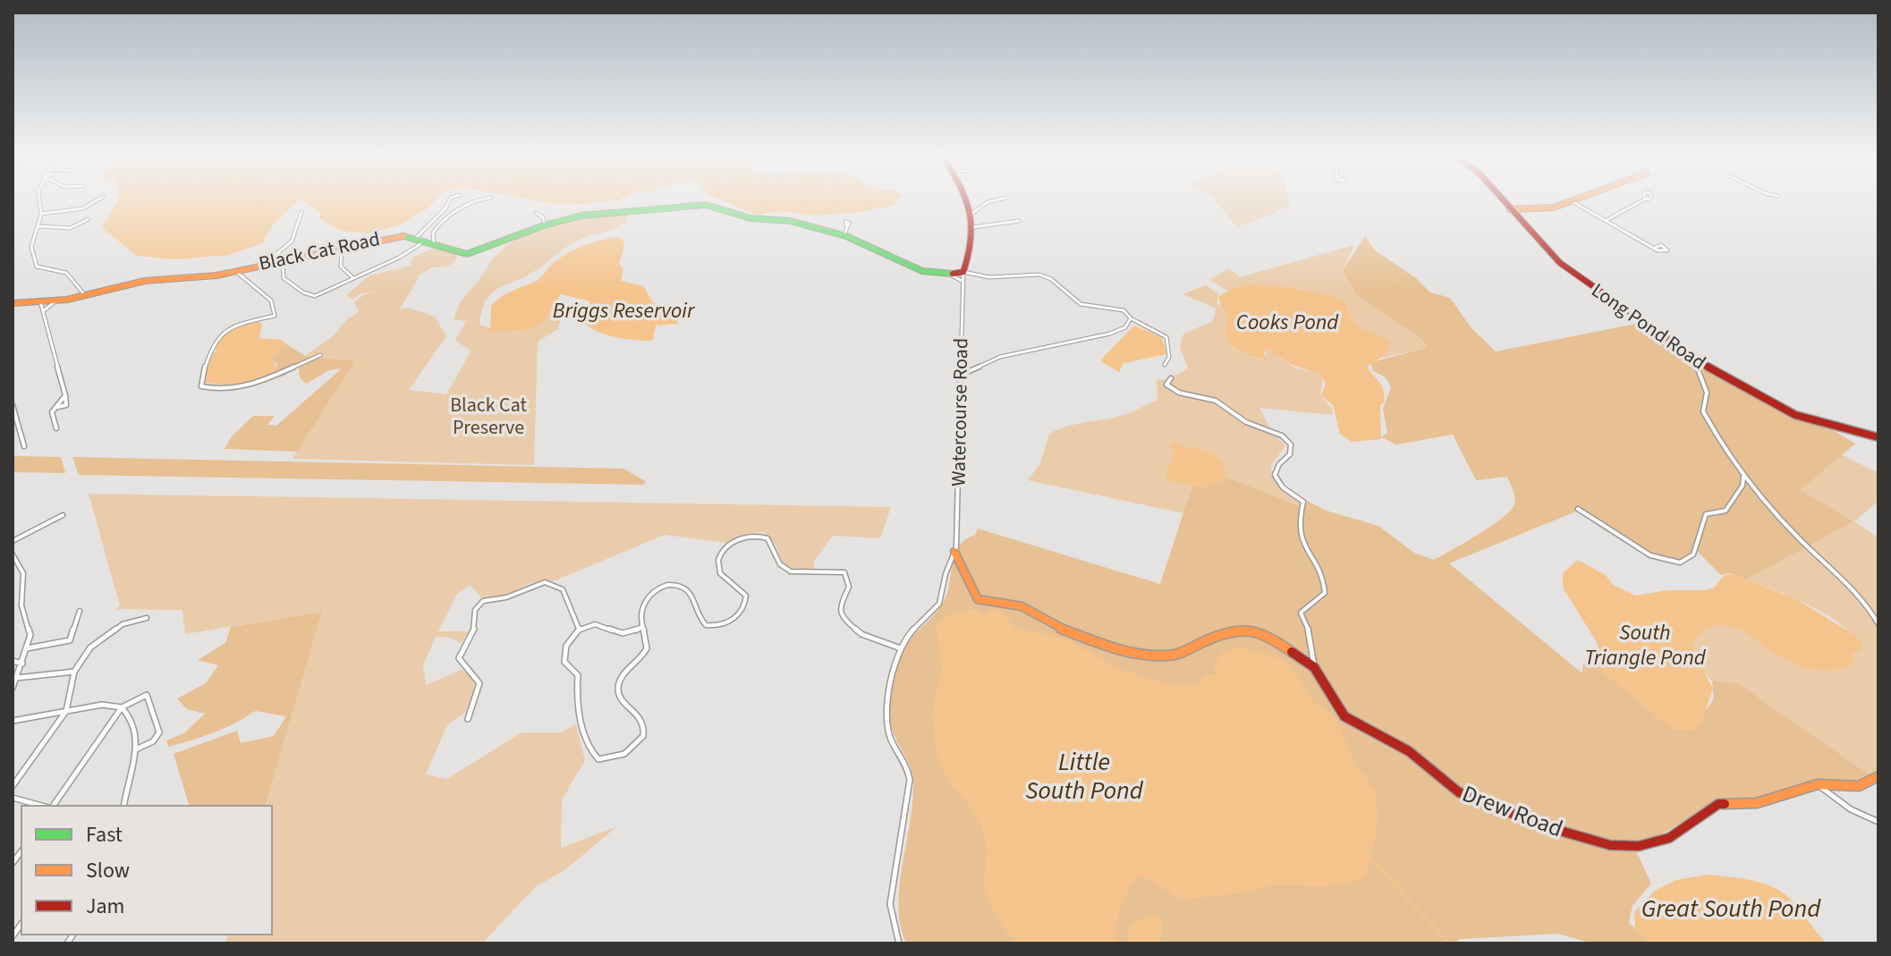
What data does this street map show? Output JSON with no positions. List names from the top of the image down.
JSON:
{
  "streets": {
    "street": [
      "Black Cat Road",
      "Long Pond Road",
      "Watercourse Road",
      "Drew Road"
    ]
  },
  "crossings": [
    ["Black Cat Road", "Watercourse Road"],
    ["Watercourse Road", "Drew Road"]
  ],
  "water": [
    "Briggs Reservoir",
    "Cooks Pond",
    "South Triangle Pond",
    "Little South Pond",
    "Great South Pond"
  ],
  "parks": ["Black Cat Preserve"],
  "legend": ["Fast", "Slow", "Jam"]
}
